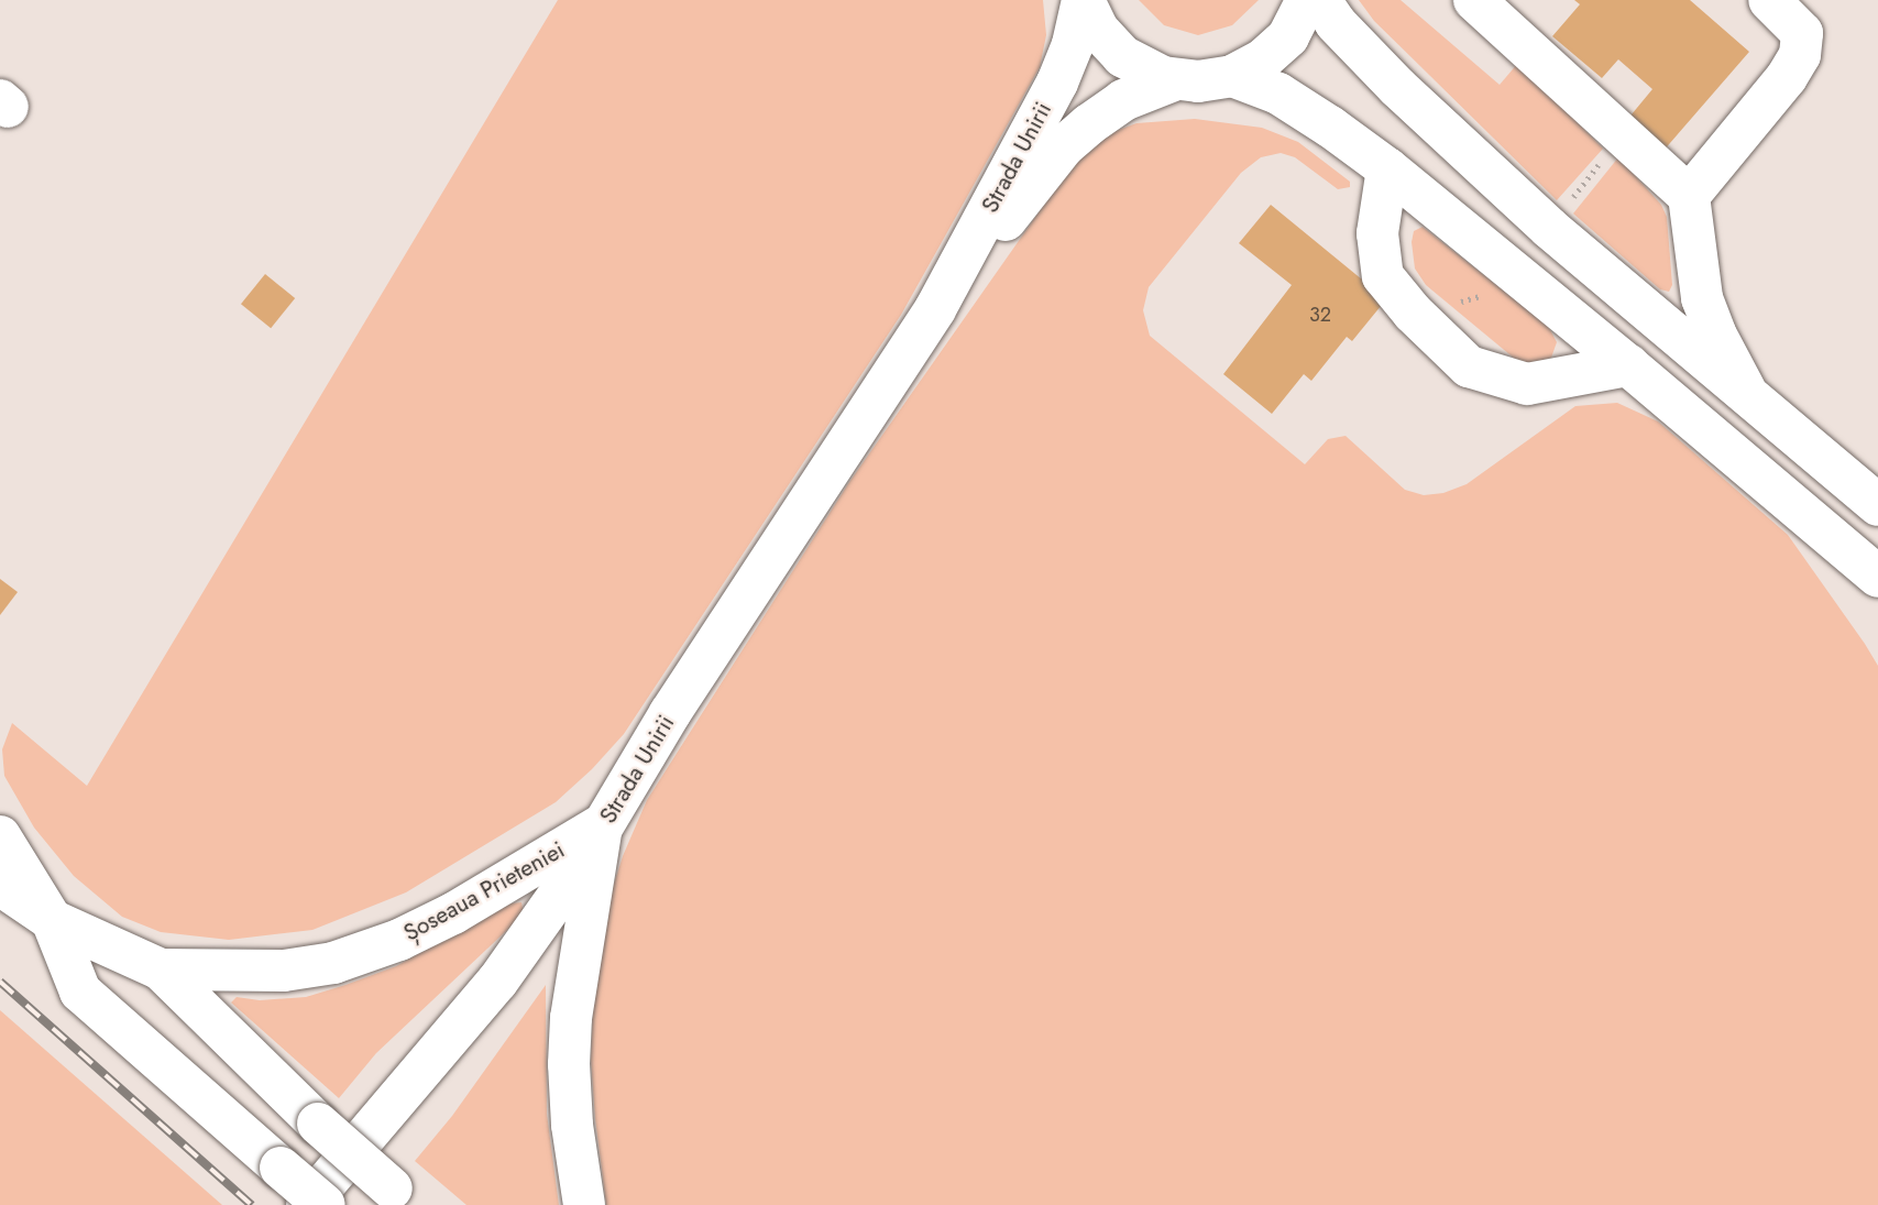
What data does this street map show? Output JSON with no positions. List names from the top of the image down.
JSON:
{
  "streets": {
    "main road": ["Strada Unirii", "Șoseaua Prieteniei"]
  },
  "crossings": [
    ["Strada Unirii", "Șoseaua Prieteniei"]
  ],
  "house_numbers": ["32"]
}
